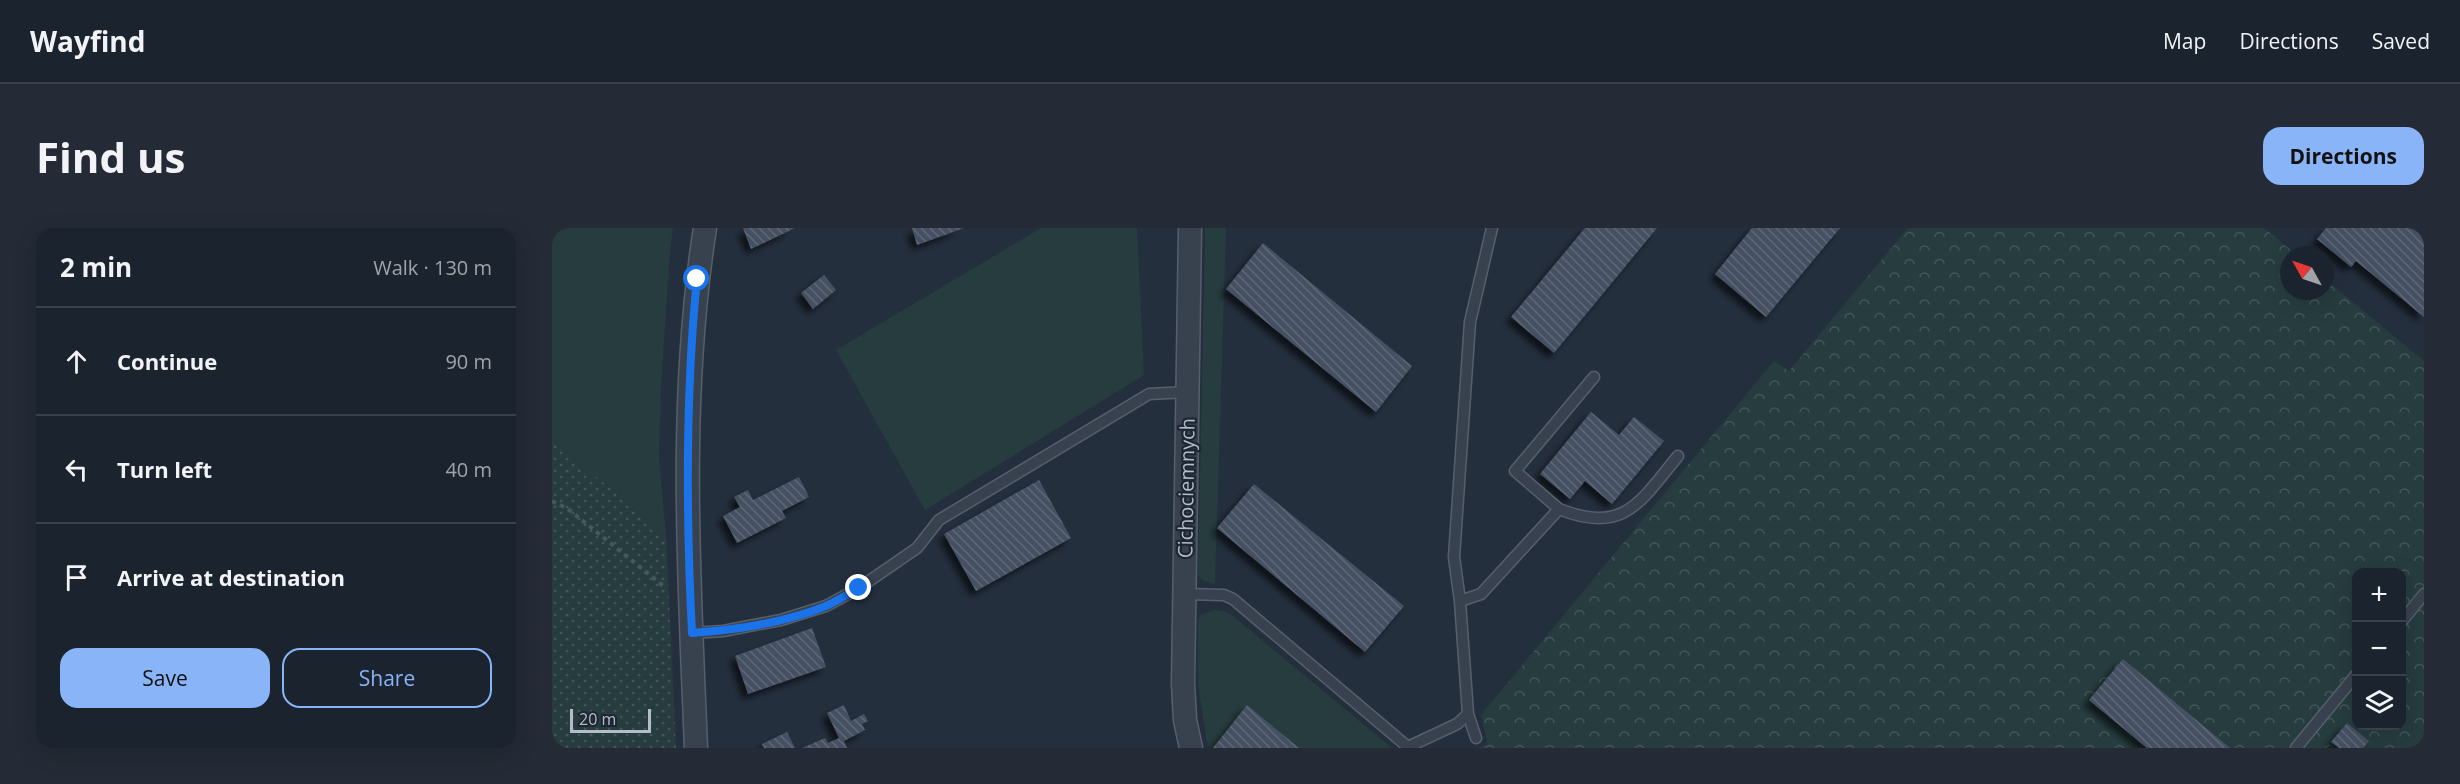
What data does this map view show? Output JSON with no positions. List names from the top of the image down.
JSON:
{
  "streets": {
    "street": ["Cichociemnych"]
  },
  "scale_bar": "20 m",
  "north": "top left",
  "page": {
    "header": "Wayfind",
    "nav": ["Map", "Directions", "Saved"],
    "buttons": [
      "Directions",
      ["Save", "Share"]
    ],
    "title": "Find us",
    "heading": ["2 min", "Walk · 130 m"],
    "list": [
      ["Continue", "90 m"],
      ["Turn left", "40 m"],
      "Arrive at destination"
    ],
    "map_buttons": ["+", "−"],
    "scale": "20 m"
  }
}
